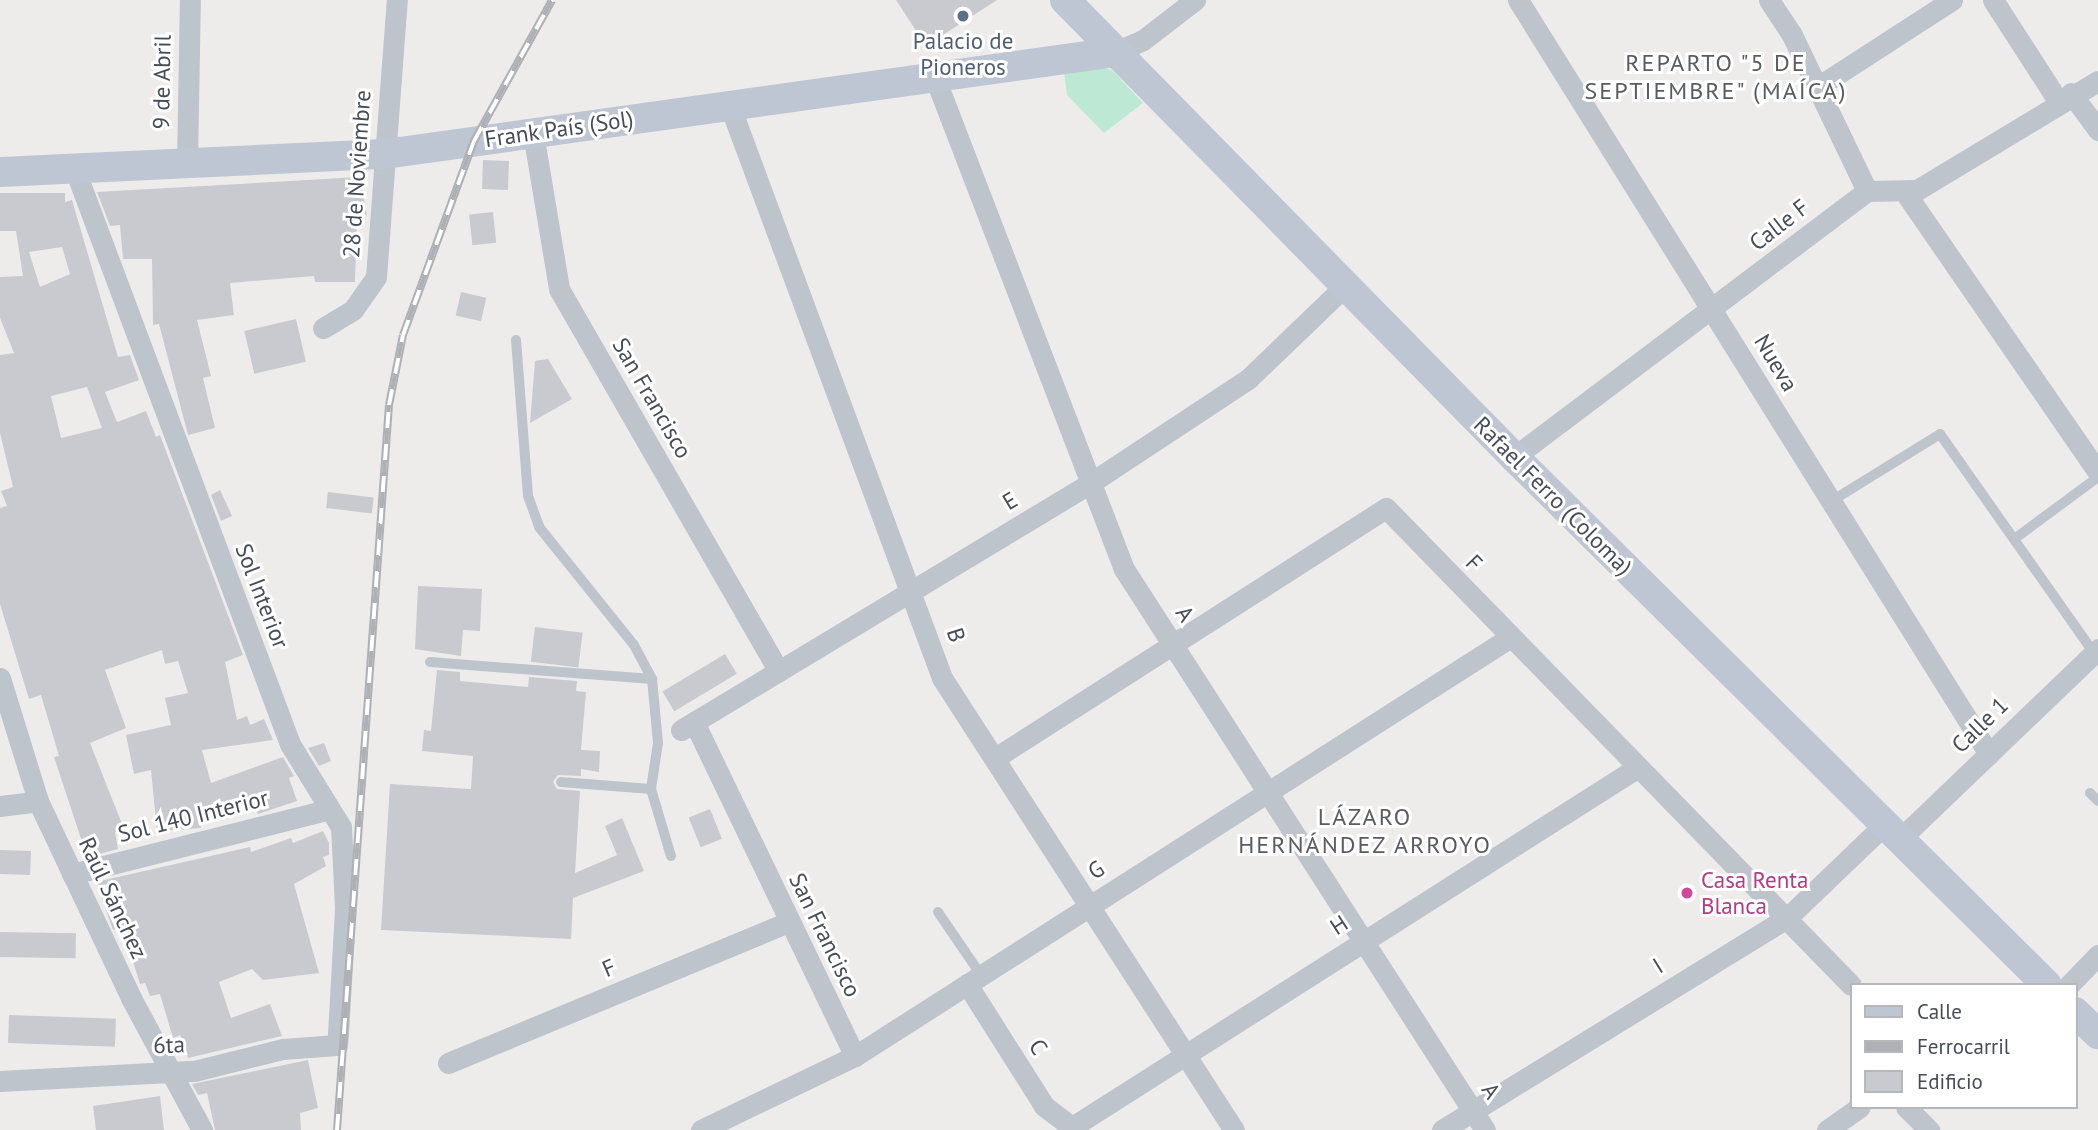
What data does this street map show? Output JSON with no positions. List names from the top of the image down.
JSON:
{
  "streets": {
    "main road": ["Frank País (Sol)", "Rafael Ferro (Coloma)"],
    "street": [
      "9 de Abril",
      "28 de Noviembre",
      "Calle F",
      "Nueva",
      "San Francisco",
      "E",
      "F",
      "Sol Interior",
      "A",
      "B",
      "Calle 1",
      "Sol 140 Interior",
      "G",
      "Raúl Sánchez",
      "H",
      "I",
      "6ta",
      "C"
    ]
  },
  "crossings": [
    ["9 de Abril", "Frank País (Sol)"],
    ["Frank País (Sol)", "28 de Noviembre"],
    ["Frank País (Sol)", "San Francisco"],
    ["Frank País (Sol)", "Rafael Ferro (Coloma)"],
    ["Frank País (Sol)", "Sol Interior"],
    ["Frank País (Sol)", "A"],
    ["Frank País (Sol)", "B"],
    ["Calle F", "Nueva"],
    ["Calle F", "Rafael Ferro (Coloma)"],
    ["Nueva", "Calle 1"],
    ["San Francisco", "E"],
    ["San Francisco", "F"],
    ["San Francisco", "G"],
    ["Rafael Ferro (Coloma)", "E"],
    ["Rafael Ferro (Coloma)", "Calle 1"],
    ["Rafael Ferro (Coloma)", "I"],
    ["E", "A"],
    ["E", "B"],
    ["F", "A"],
    ["F", "B"],
    ["F", "G"],
    ["F", "H"],
    ["F", "I"],
    ["Sol Interior", "Sol 140 Interior"],
    ["Sol Interior", "6ta"],
    ["A", "G"],
    ["A", "H"],
    ["A", "I"],
    ["B", "G"],
    ["B", "H"],
    ["Calle 1", "I"],
    ["Sol 140 Interior", "Raúl Sánchez"],
    ["G", "C"],
    ["Raúl Sánchez", "6ta"],
    ["H", "C"]
  ],
  "districts": ["REPARTO \"5 DE SEPTIEMBRE\" (MAÍCA)", "LÁZARO HERNÁNDEZ ARROYO"],
  "places": ["Palacio de Pioneros", "Casa Renta Blanca"],
  "legend": ["Calle", "Ferrocarril", "Edificio"]
}
